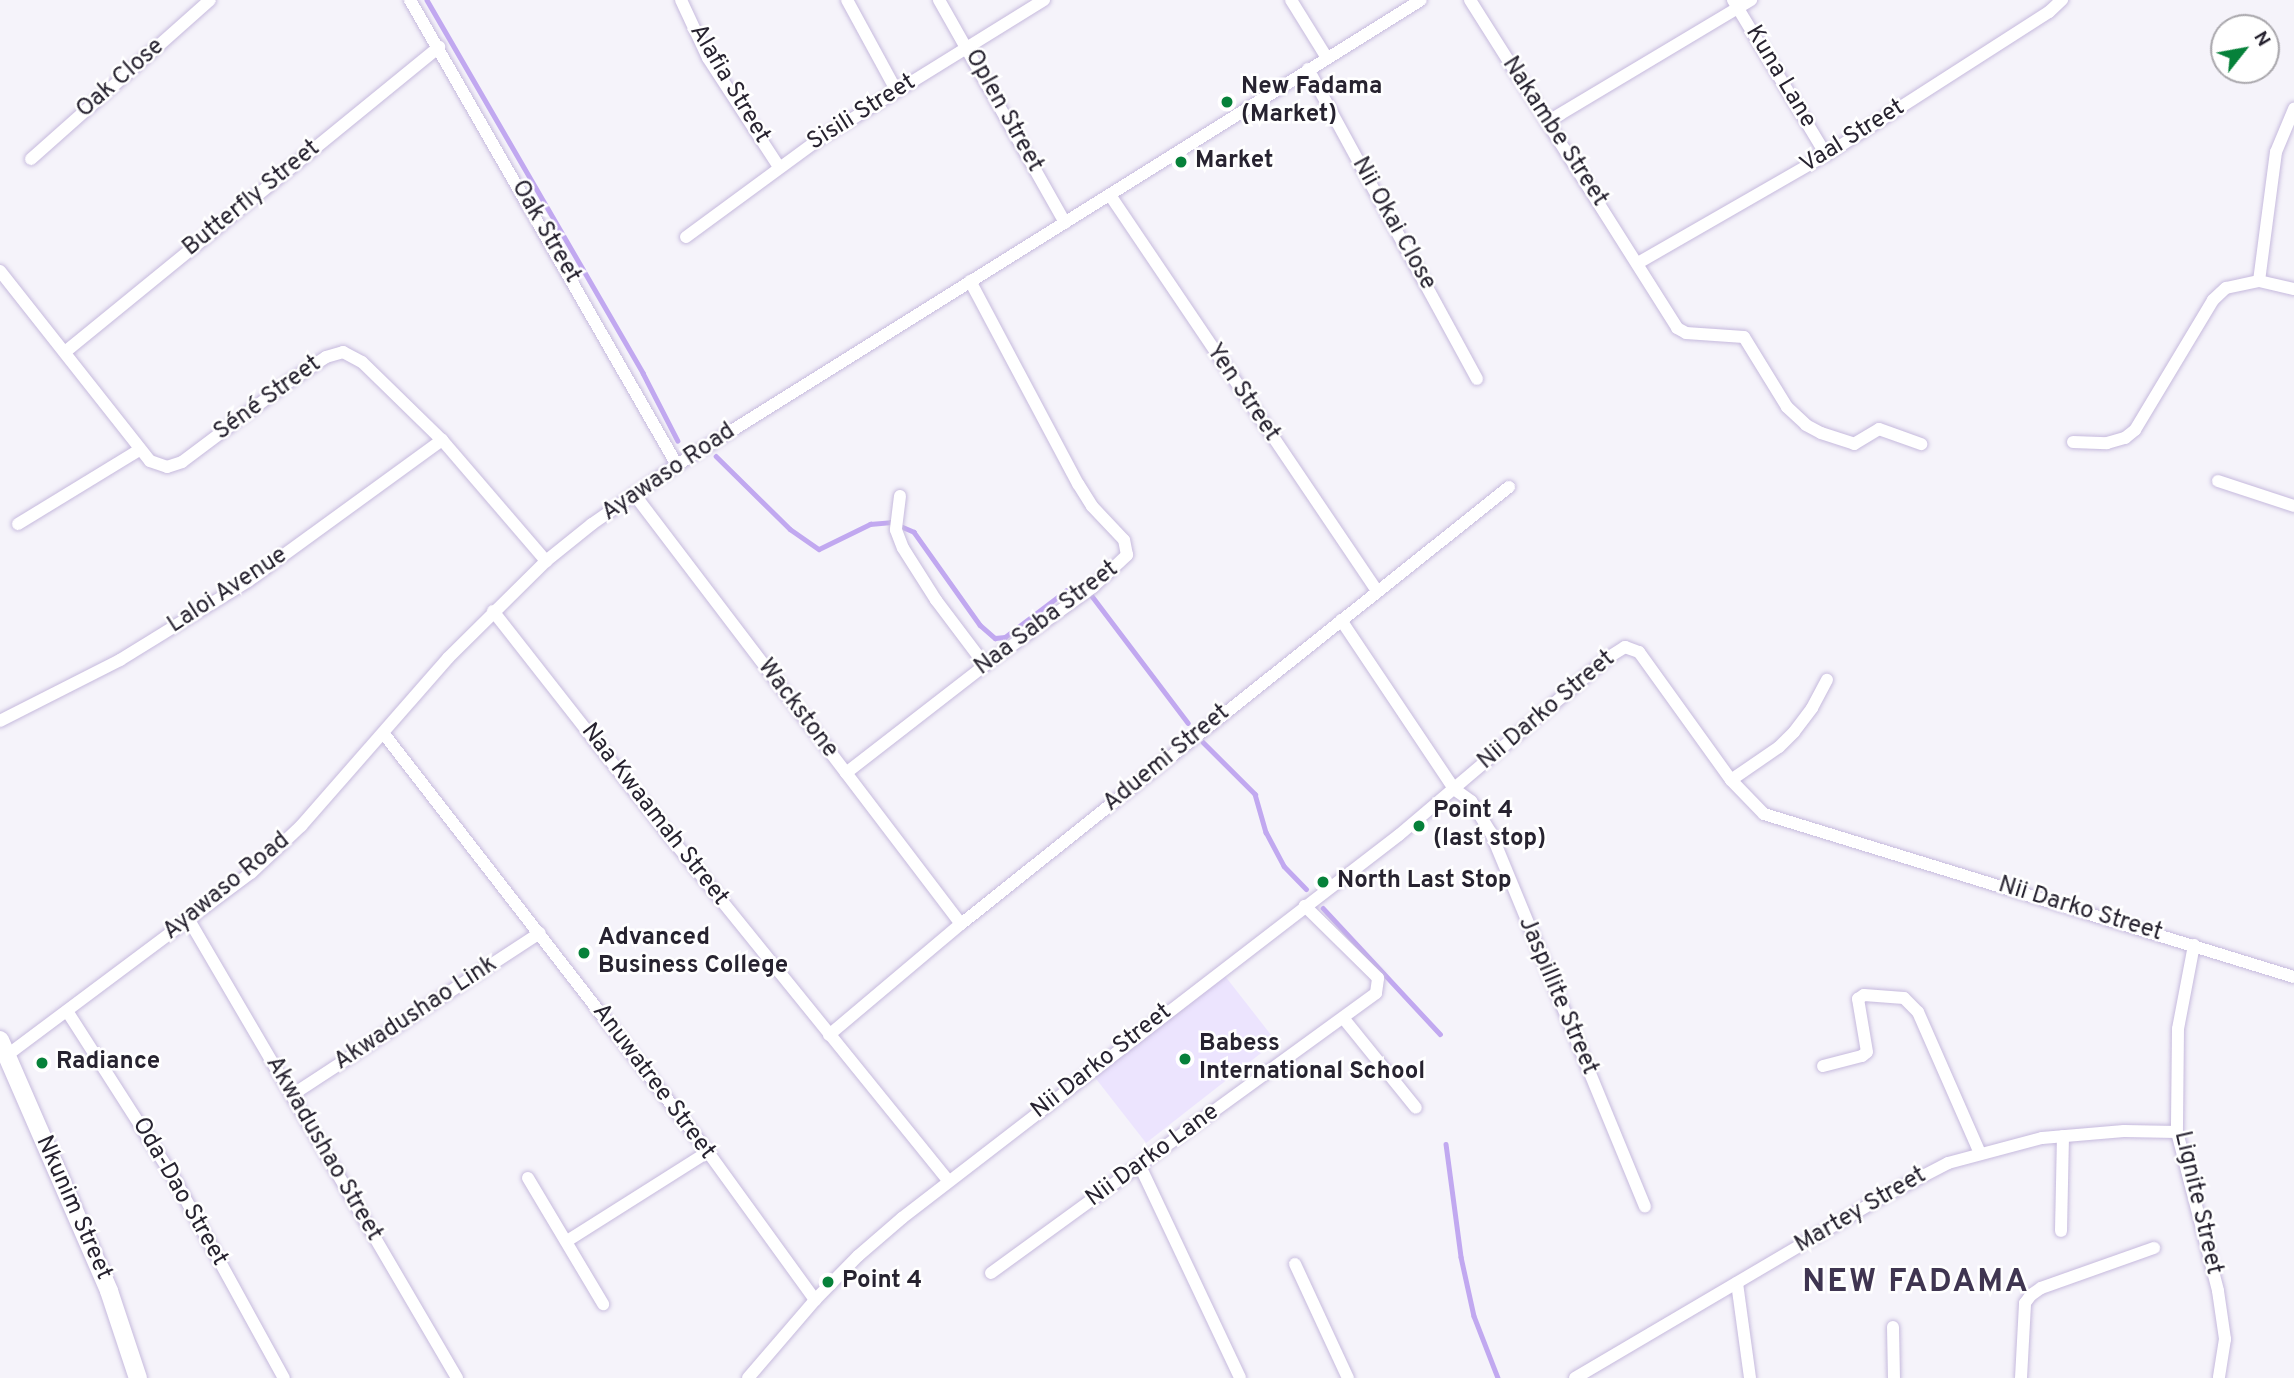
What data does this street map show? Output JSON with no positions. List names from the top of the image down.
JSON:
{
  "streets": {
    "street": [
      "Kuna Lane",
      "Oak Close",
      "Alafia Street",
      "Oplen Street",
      "Sisili Street",
      "Nakambe Street",
      "Vaal Street",
      "Butterfly Street",
      "Nii Okai Close",
      "Oak Street",
      "Yen Street",
      "Séné Street",
      "Ayawaso Road",
      "Laloi Avenue",
      "Naa Saba Street",
      "Wackstone",
      "Nii Darko Street",
      "Aduemi Street",
      "Naa Kwaamah Street",
      "Jaspillite Street",
      "Akwadushao Link",
      "Anuwatree Street",
      "Akwadushao Street",
      "Nii Darko Lane",
      "Oda-Dao Street",
      "Lignite Street",
      "Nkunim Street",
      "Martey Street"
    ]
  },
  "crossings": [
    ["Kuna Lane", "Vaal Street"],
    ["Alafia Street", "Sisili Street"],
    ["Oplen Street", "Sisili Street"],
    ["Oplen Street", "Ayawaso Road"],
    ["Nakambe Street", "Vaal Street"],
    ["Butterfly Street", "Oak Street"],
    ["Butterfly Street", "Séné Street"],
    ["Nii Okai Close", "Ayawaso Road"],
    ["Oak Street", "Ayawaso Road"],
    ["Yen Street", "Ayawaso Road"],
    ["Yen Street", "Aduemi Street"],
    ["Séné Street", "Ayawaso Road"],
    ["Séné Street", "Laloi Avenue"],
    ["Ayawaso Road", "Naa Saba Street"],
    ["Ayawaso Road", "Wackstone"],
    ["Ayawaso Road", "Naa Kwaamah Street"],
    ["Ayawaso Road", "Anuwatree Street"],
    ["Ayawaso Road", "Akwadushao Street"],
    ["Ayawaso Road", "Oda-Dao Street"],
    ["Ayawaso Road", "Nkunim Street"],
    ["Naa Saba Street", "Wackstone"],
    ["Wackstone", "Aduemi Street"],
    ["Nii Darko Street", "Naa Kwaamah Street"],
    ["Nii Darko Street", "Jaspillite Street"],
    ["Nii Darko Street", "Anuwatree Street"],
    ["Nii Darko Street", "Nii Darko Lane"],
    ["Nii Darko Street", "Lignite Street"],
    ["Aduemi Street", "Naa Kwaamah Street"],
    ["Aduemi Street", "Jaspillite Street"],
    ["Akwadushao Link", "Anuwatree Street"],
    ["Akwadushao Link", "Akwadushao Street"],
    ["Lignite Street", "Martey Street"]
  ],
  "districts": ["NEW FADAMA"],
  "places": [
    "New Fadama (Market)",
    "Market",
    "Point 4 (last stop)",
    "North Last Stop",
    "Advanced Business College",
    "Babess International School",
    "Radiance",
    "Point 4"
  ],
  "north": "top right"
}
